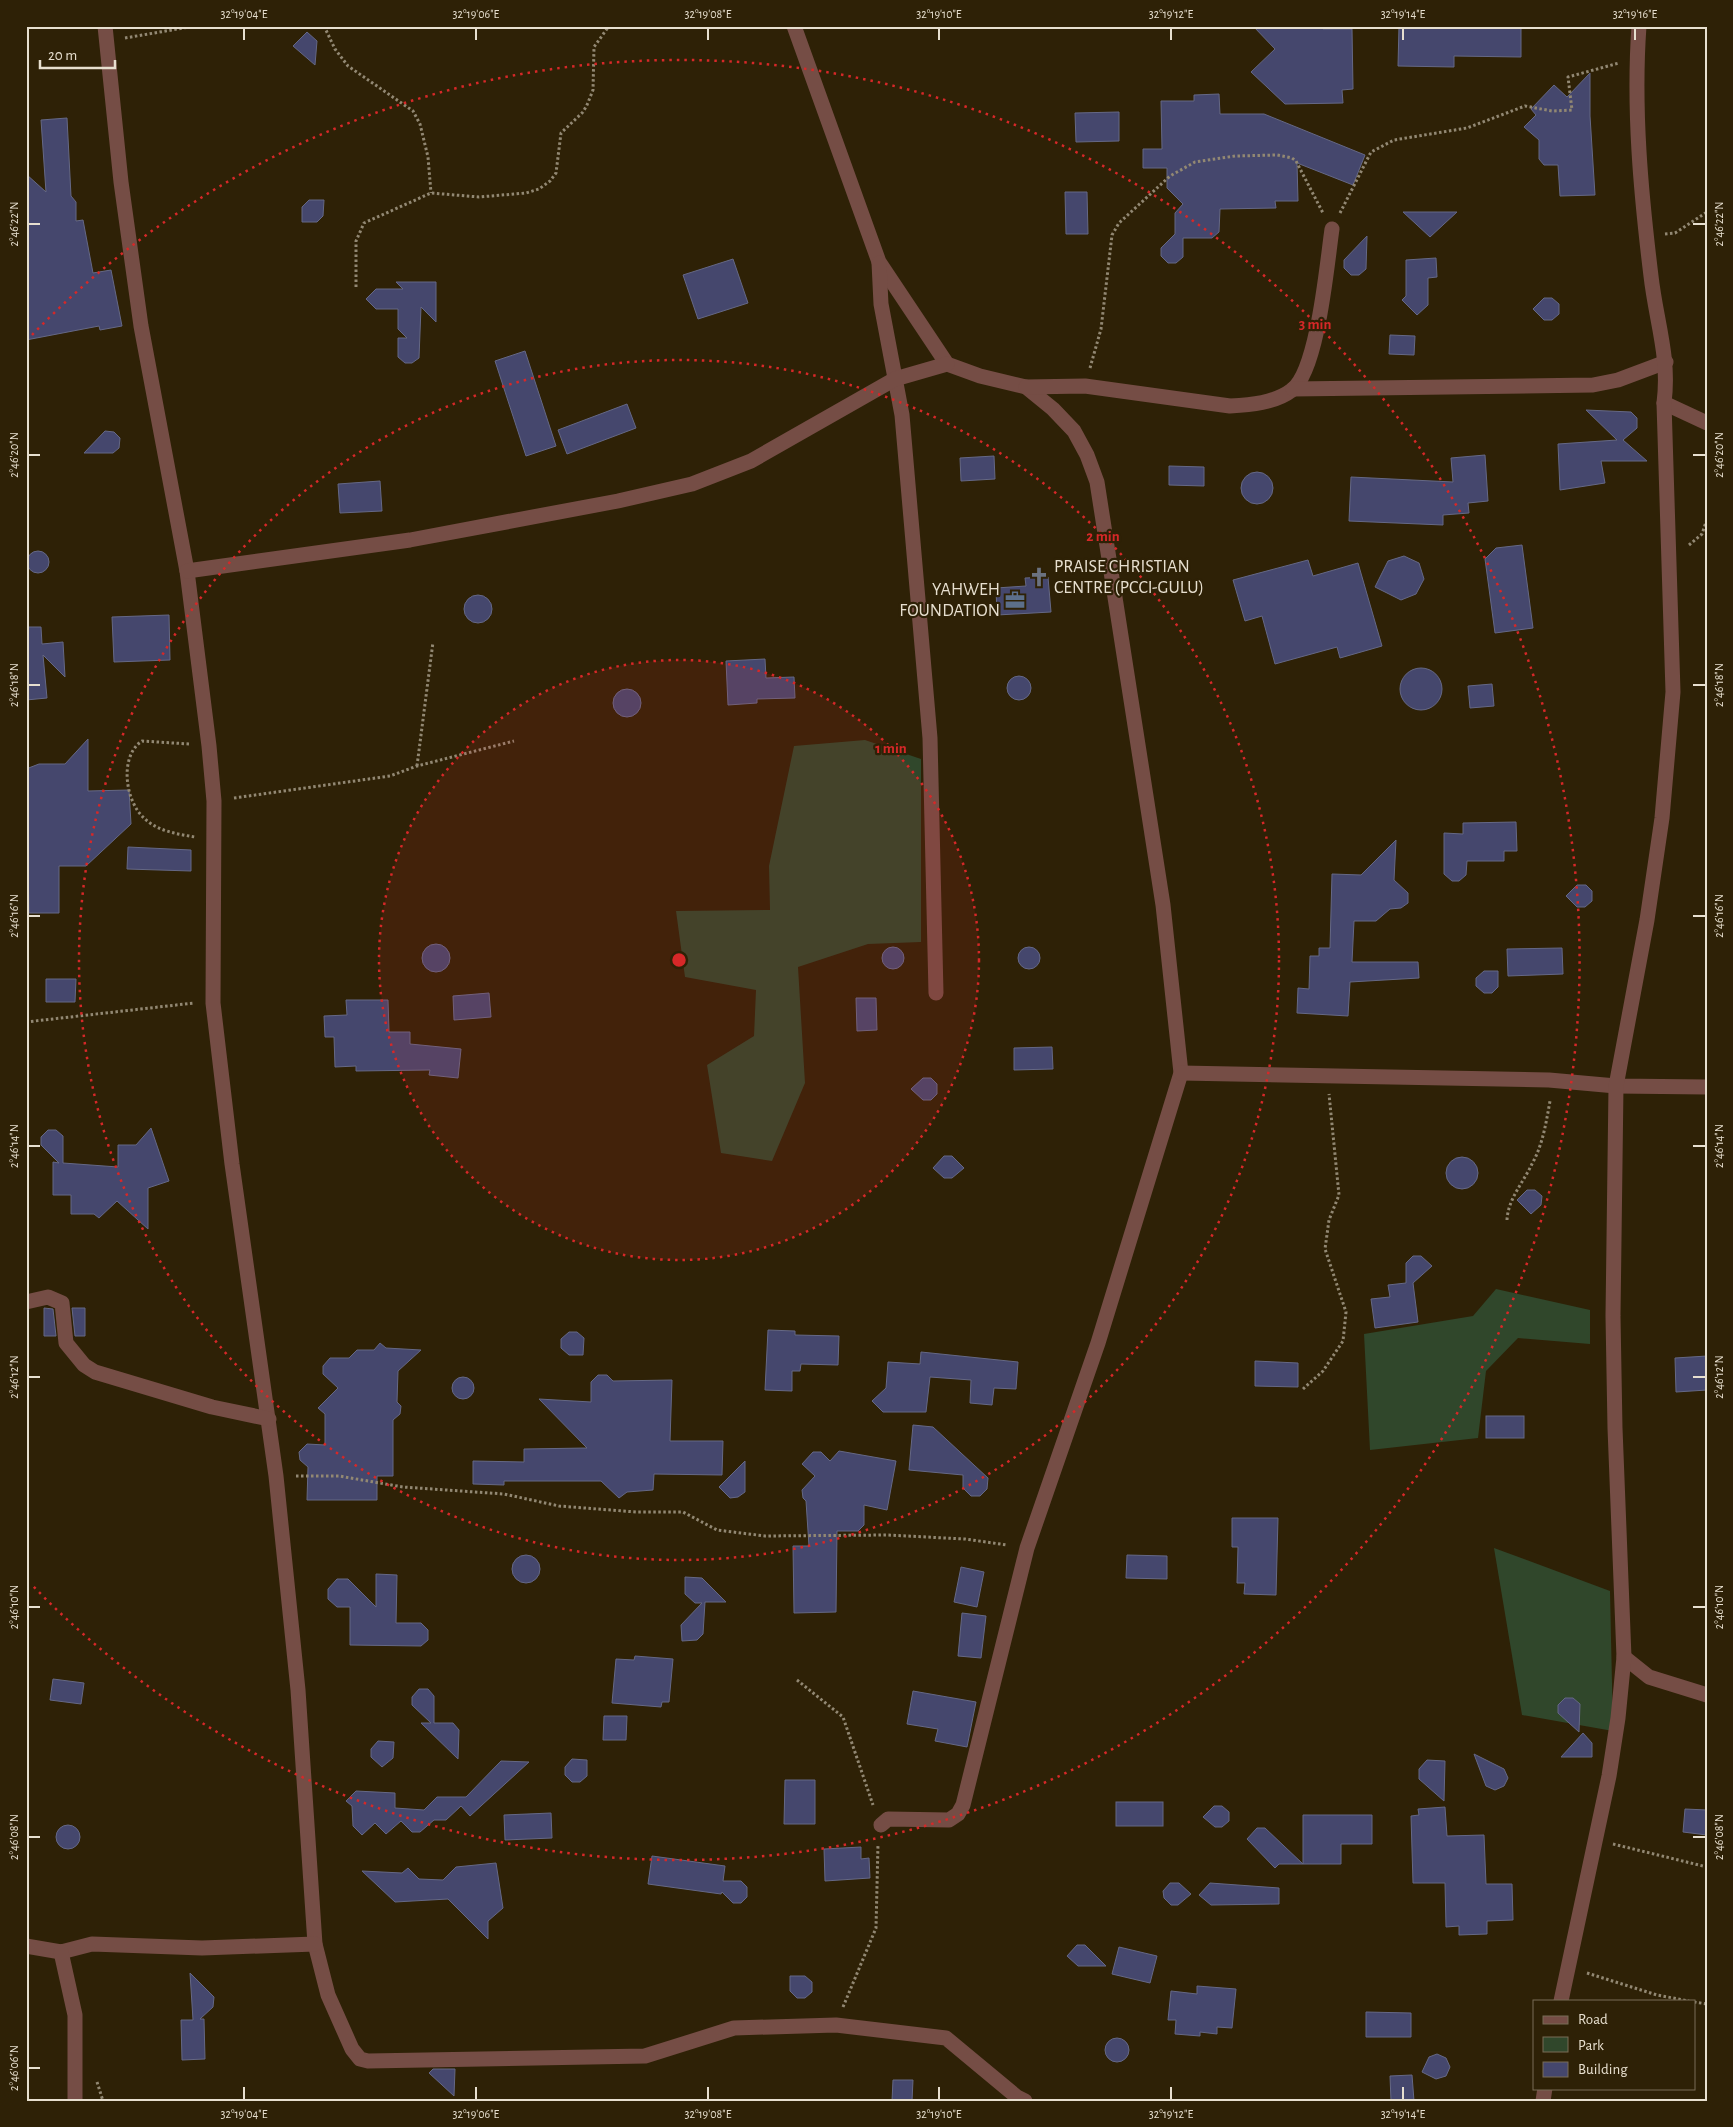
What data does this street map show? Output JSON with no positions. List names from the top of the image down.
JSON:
{
  "places": {
    "church": ["PRAISE CHRISTIAN CENTRE (PCCI-GULU)"],
    "office": ["YAHWEH FOUNDATION"]
  },
  "legend": ["Road", "Park", "Building"],
  "scale_bar": "20 m",
  "coordinates": [
    "32°19'04\"E",
    "32°19'06\"E",
    "32°19'08\"E",
    "32°19'10\"E",
    "32°19'12\"E",
    "32°19'14\"E",
    "32°19'16\"E",
    "2°46'22\"N",
    "2°46'20\"N",
    "2°46'18\"N",
    "2°46'16\"N",
    "2°46'14\"N",
    "2°46'12\"N",
    "2°46'10\"N",
    "2°46'08\"N",
    "2°46'06\"N"
  ],
  "rings": ["3 min", "2 min", "1 min"]
}
